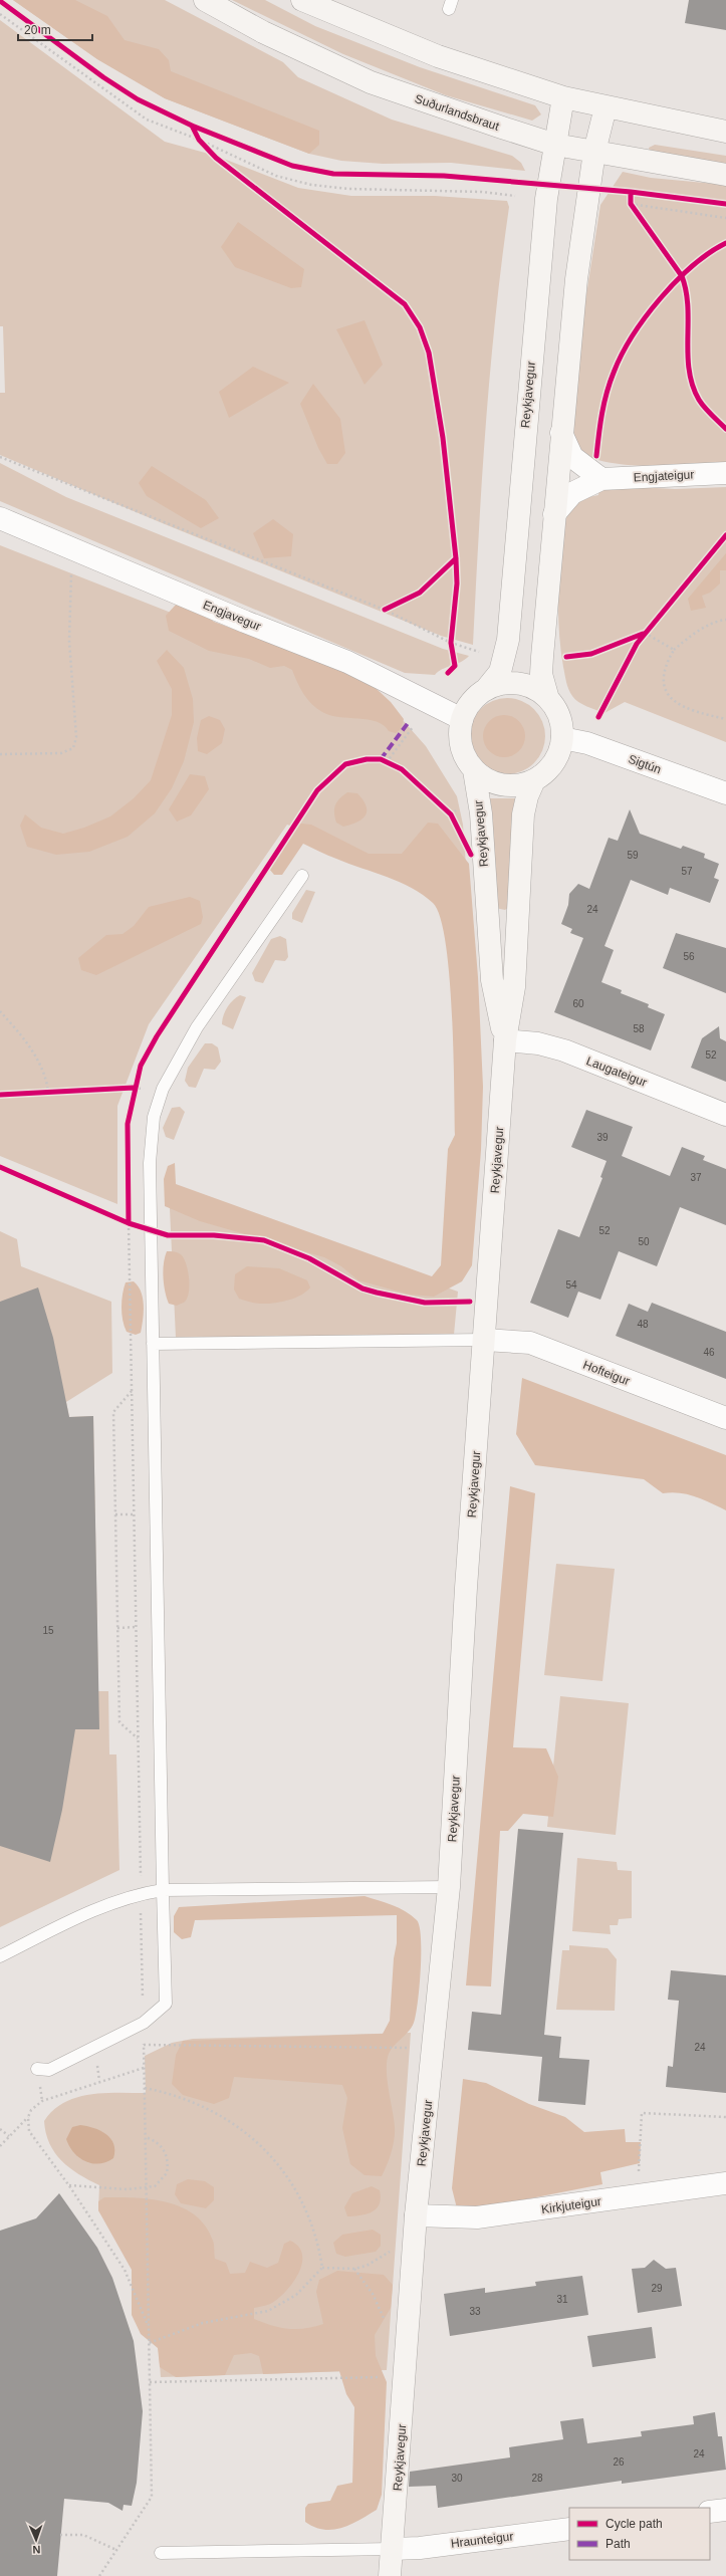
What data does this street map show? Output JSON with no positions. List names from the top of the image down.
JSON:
{
  "streets": {
    "street": [
      "Suðurlandsbraut",
      "Reykjavegur",
      "Engjateigur",
      "Engjavegur",
      "Sigtún",
      "Laugateigur",
      "Hofteigur",
      "Kirkjuteigur",
      "Hraunteigur"
    ]
  },
  "crossings": [
    ["Suðurlandsbraut", "Reykjavegur"],
    ["Reykjavegur", "Engjavegur"],
    ["Reykjavegur", "Sigtún"],
    ["Reykjavegur", "Laugateigur"],
    ["Reykjavegur", "Hofteigur"],
    ["Reykjavegur", "Kirkjuteigur"],
    ["Reykjavegur", "Hraunteigur"],
    ["Engjavegur", "Sigtún"]
  ],
  "house_numbers": [
    "59",
    "57",
    "24",
    "56",
    "60",
    "58",
    "52",
    "39",
    "37",
    "52",
    "50",
    "54",
    "48",
    "46",
    "15",
    "24",
    "29",
    "31",
    "33",
    "24",
    "26",
    "30",
    "28"
  ],
  "legend": ["Cycle path", "Path"],
  "scale_bar": "20 m",
  "north": "bottom"
}
